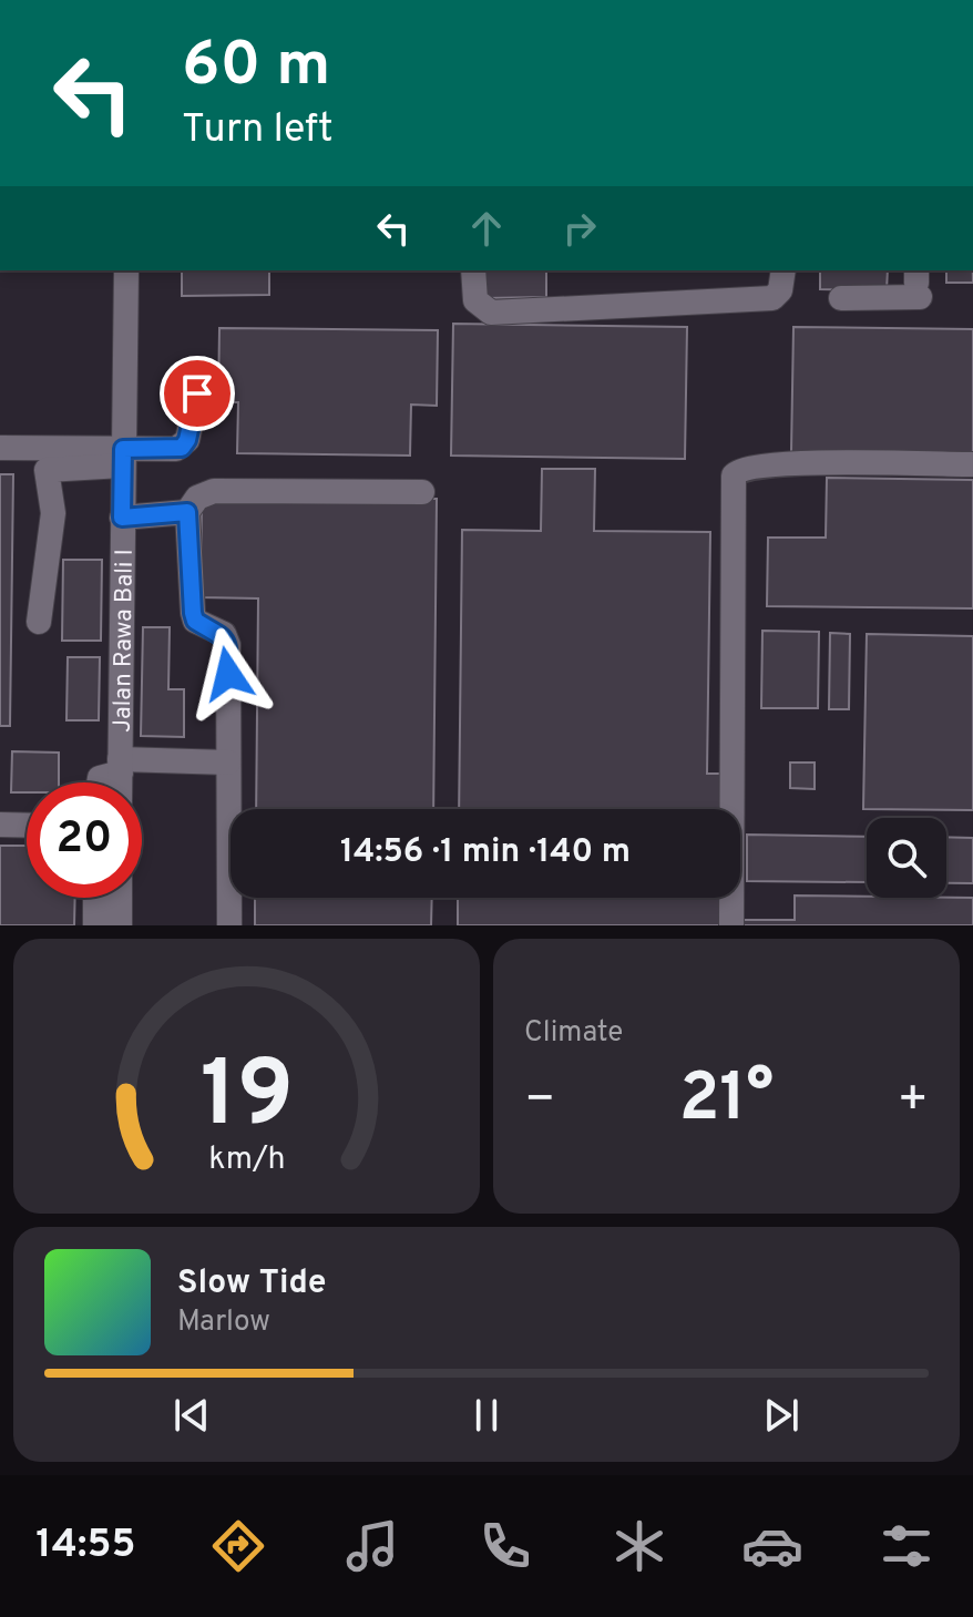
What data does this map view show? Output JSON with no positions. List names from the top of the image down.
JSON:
{
  "streets": {
    "street": ["Jalan Rawa Bali I"]
  },
  "page": {
    "turn": ["60 m", "Turn left"],
    "limit": "20",
    "trip": "14:56 · 1 min · 140 m",
    "tile": "Climate",
    "heat": ["−", "21°", "+"],
    "song": ["Slow Tide", "Marlow"],
    "tabs": "14:55",
    "gauge": ["19", "km/h"]
  }
}
